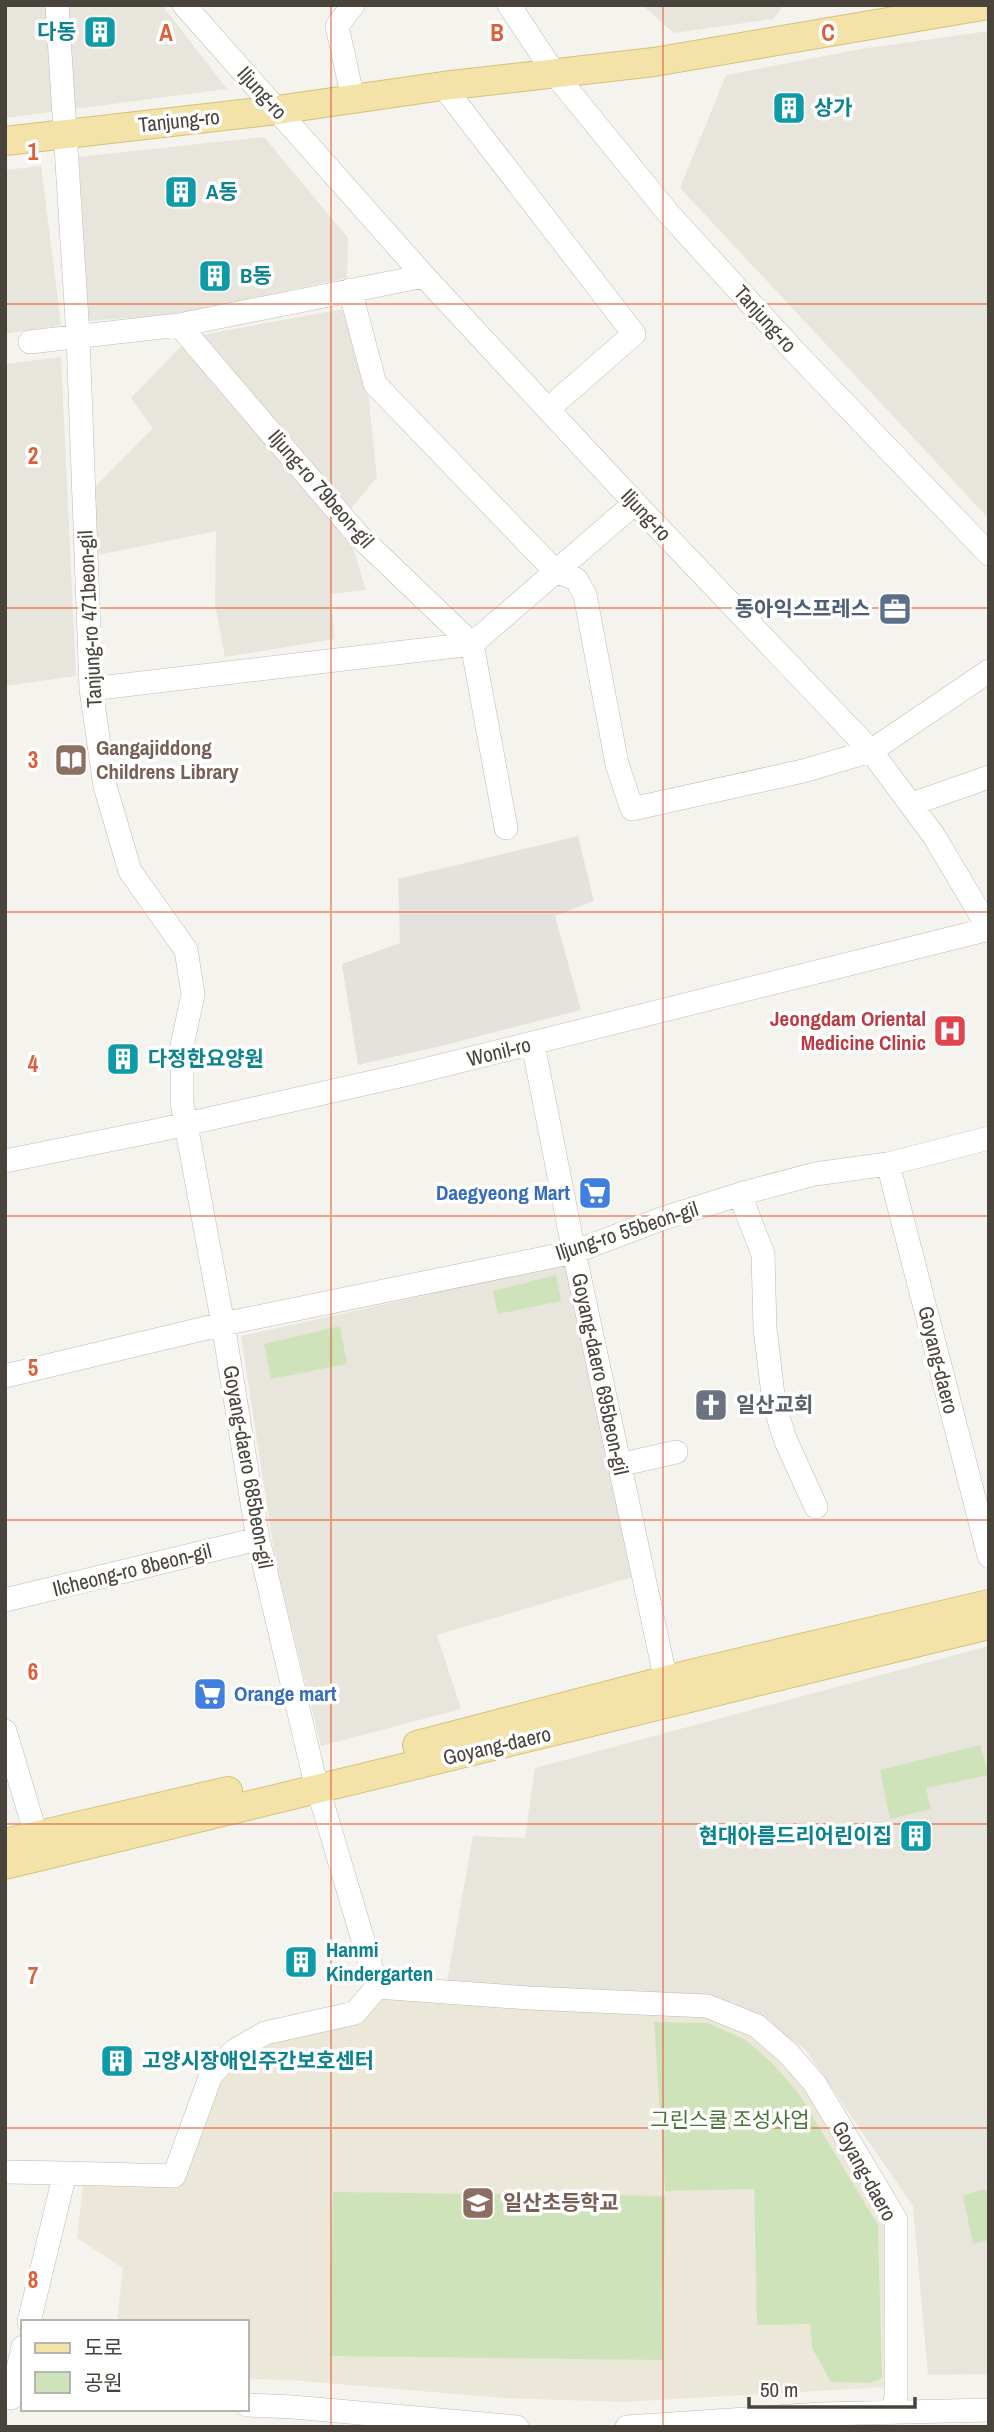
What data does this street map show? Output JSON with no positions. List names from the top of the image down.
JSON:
{
  "streets": {
    "main road": ["Tanjung-ro", "Goyang-daero"],
    "street": [
      "Iljung-ro",
      "Iljung-ro 79beon-gil",
      "Tanjung-ro 471beon-gil",
      "Wonil-ro",
      "Iljung-ro 55beon-gil",
      "Goyang-daero 695beon-gil",
      "Goyang-daero 685beon-gil",
      "Ilcheong-ro 8beon-gil"
    ]
  },
  "crossings": [
    ["Iljung-ro", "Tanjung-ro"],
    ["Iljung-ro", "Wonil-ro"],
    ["Tanjung-ro", "Tanjung-ro 471beon-gil"],
    ["Tanjung-ro 471beon-gil", "Wonil-ro"],
    ["Tanjung-ro 471beon-gil", "Goyang-daero 685beon-gil"],
    ["Wonil-ro", "Goyang-daero 695beon-gil"],
    ["Wonil-ro", "Goyang-daero 685beon-gil"],
    ["Iljung-ro 55beon-gil", "Goyang-daero"],
    ["Iljung-ro 55beon-gil", "Goyang-daero 695beon-gil"],
    ["Iljung-ro 55beon-gil", "Goyang-daero 685beon-gil"],
    ["Goyang-daero", "Goyang-daero 695beon-gil"],
    ["Goyang-daero", "Goyang-daero 685beon-gil"],
    ["Goyang-daero 685beon-gil", "Ilcheong-ro 8beon-gil"]
  ],
  "parks": ["그린스쿨 조성사업"],
  "places": {
    "building": [
      "다동",
      "상가",
      "A동",
      "B동",
      "다정한요양원",
      "현대아름드리어린이집",
      "Hanmi Kindergarten",
      "고양시장애인주간보호센터"
    ],
    "office": ["동아익스프레스"],
    "library": ["Gangajiddong Childrens Library"],
    "hospital": ["Jeongdam Oriental Medicine Clinic"],
    "supermarket": ["Daegyeong Mart", "Orange mart"],
    "church": ["일산교회"],
    "school or university": ["일산초등학교"]
  },
  "legend": ["도로", "공원"],
  "scale_bar": "50 m",
  "grid": {
    "columns": ["A", "B", "C"],
    "rows": [
      "1",
      "2",
      "3",
      "4",
      "5",
      "6",
      "7",
      "8"
    ]
  }
}
